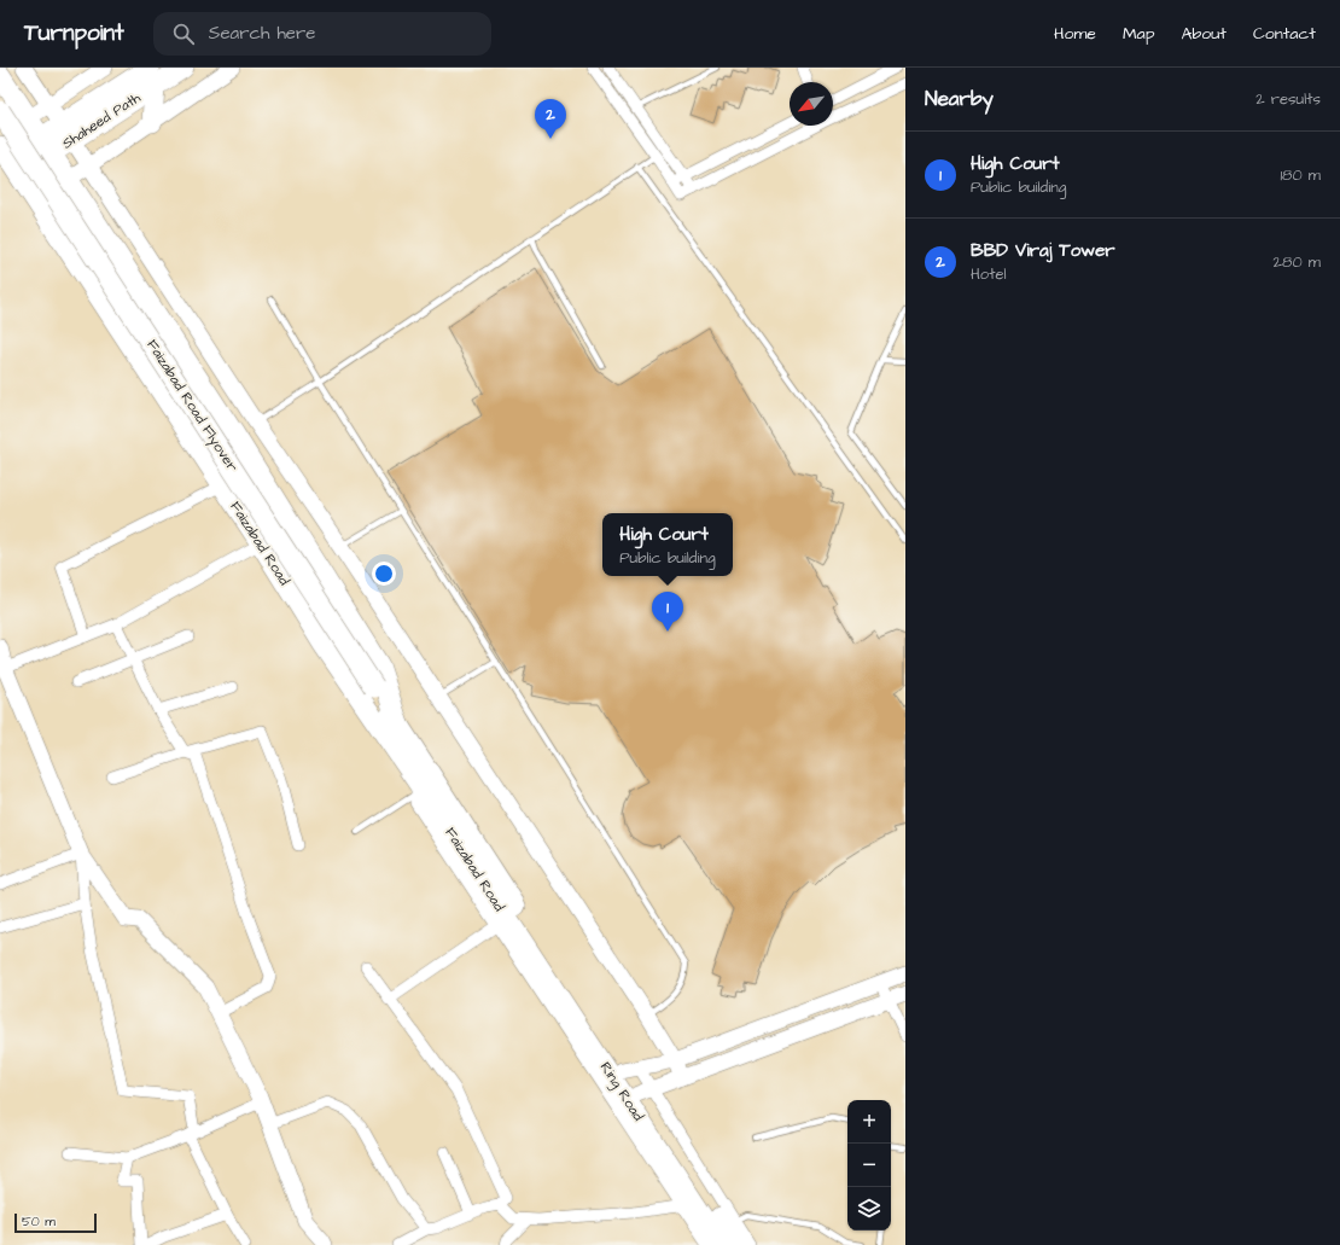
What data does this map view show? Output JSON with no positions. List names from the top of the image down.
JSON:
{
  "streets": {
    "highway": [
      "Shaheed Path",
      "Faizabad Road Flyover",
      "Faizabad Road",
      "Ring Road"
    ]
  },
  "crossings": [
    ["Shaheed Path", "Faizabad Road"],
    ["Faizabad Road Flyover", "Faizabad Road"],
    ["Faizabad Road", "Ring Road"]
  ],
  "scale_bar": "50 m",
  "north": "bottom left",
  "page": {
    "header": "Turnpoint",
    "search": "Search here",
    "nav": [
      "Home",
      "Map",
      "About",
      "Contact"
    ],
    "heading": ["Nearby", "2 results"],
    "pins": ["2", "1"],
    "list": [
      {
        "mark": "1",
        "name": "High Court",
        "note": "Public building",
        "value": "180 m"
      },
      {
        "mark": "2",
        "name": "BBD Viraj Tower",
        "note": "Hotel",
        "value": "280 m"
      }
    ],
    "popup": ["High Court", "Public building"],
    "map_buttons": ["+", "−"],
    "scale": "50 m"
  }
}
